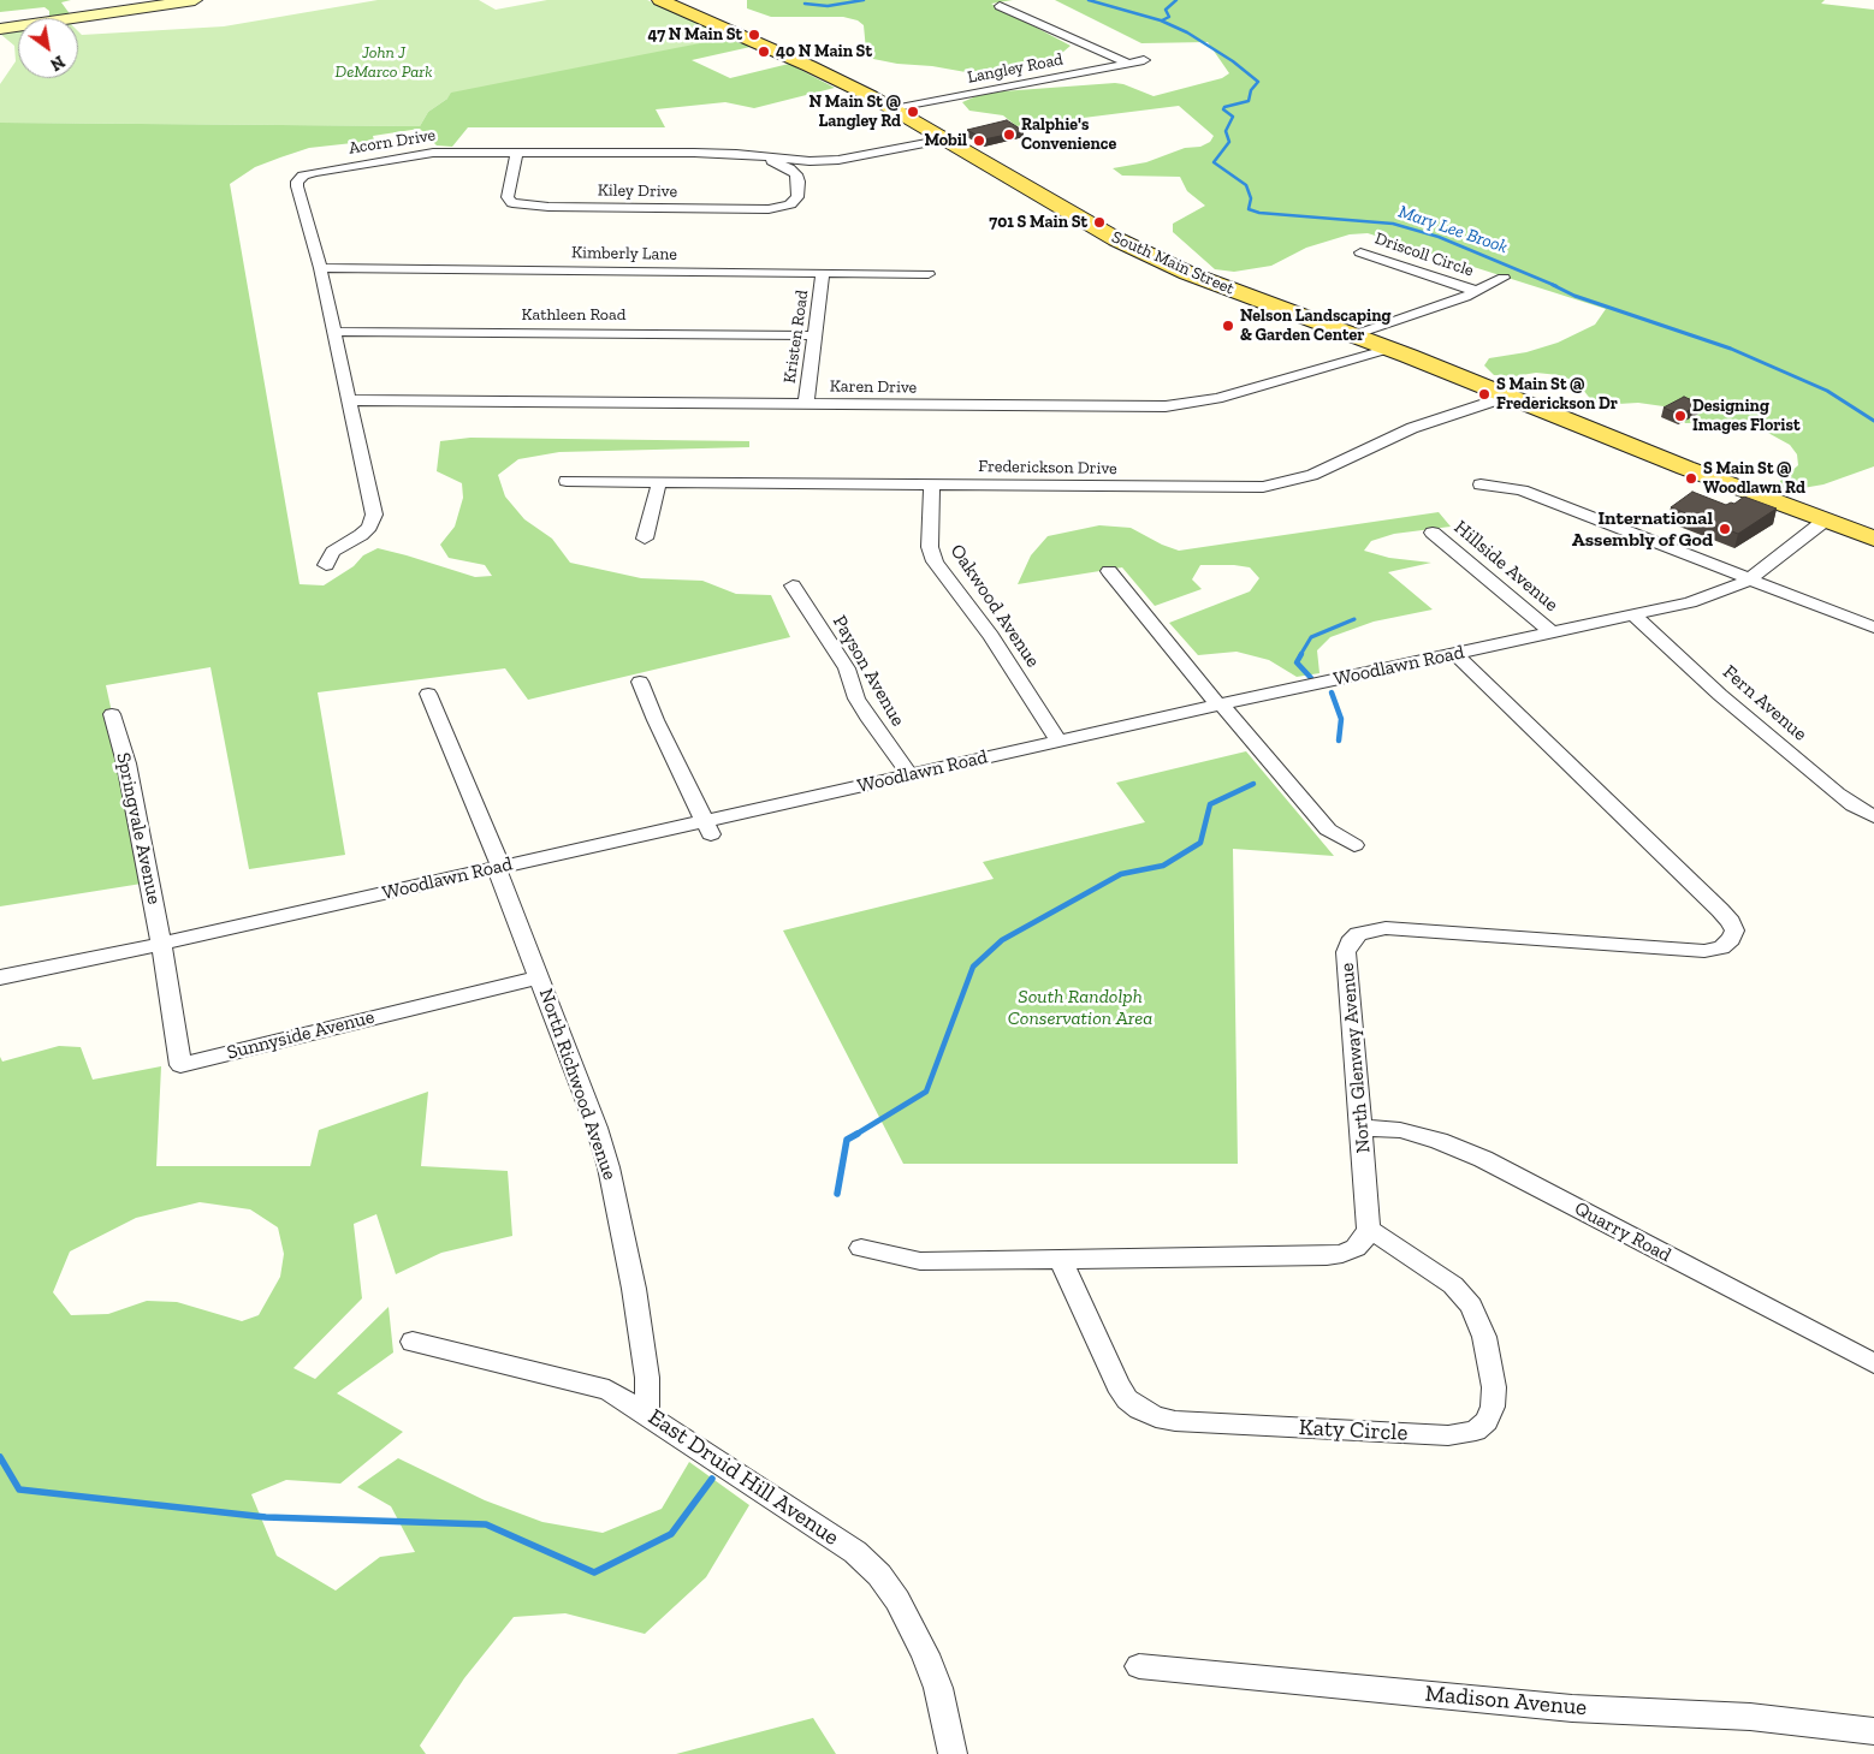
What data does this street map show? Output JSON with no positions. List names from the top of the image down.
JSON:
{
  "streets": {
    "main road": ["South Main Street"],
    "street": [
      "Langley Road",
      "Acorn Drive",
      "Kiley Drive",
      "Kimberly Lane",
      "Driscoll Circle",
      "Kathleen Road",
      "Kristen Road",
      "Karen Drive",
      "Frederickson Drive",
      "Hillside Avenue",
      "Oakwood Avenue",
      "Woodlawn Road",
      "Payson Avenue",
      "Fern Avenue",
      "Springvale Avenue",
      "Sunnyside Avenue",
      "North Glenway Avenue",
      "North Richwood Avenue",
      "Quarry Road",
      "Katy Circle",
      "East Druid Hill Avenue",
      "Madison Avenue"
    ]
  },
  "crossings": [
    ["Langley Road", "South Main Street"],
    ["Acorn Drive", "Kiley Drive"],
    ["Acorn Drive", "Kimberly Lane"],
    ["Acorn Drive", "South Main Street"],
    ["Acorn Drive", "Kathleen Road"],
    ["Acorn Drive", "Karen Drive"],
    ["Kimberly Lane", "Kristen Road"],
    ["South Main Street", "Karen Drive"],
    ["South Main Street", "Frederickson Drive"],
    ["South Main Street", "Woodlawn Road"],
    ["Kathleen Road", "Kristen Road"],
    ["Kristen Road", "Karen Drive"],
    ["Frederickson Drive", "Oakwood Avenue"],
    ["Hillside Avenue", "Woodlawn Road"],
    ["Oakwood Avenue", "Woodlawn Road"],
    ["Woodlawn Road", "Payson Avenue"],
    ["Woodlawn Road", "Fern Avenue"],
    ["Woodlawn Road", "Springvale Avenue"],
    ["Woodlawn Road", "Sunnyside Avenue"],
    ["Woodlawn Road", "North Glenway Avenue"],
    ["Woodlawn Road", "North Richwood Avenue"],
    ["Springvale Avenue", "Sunnyside Avenue"],
    ["Sunnyside Avenue", "North Richwood Avenue"],
    ["North Glenway Avenue", "Quarry Road"],
    ["North Glenway Avenue", "Katy Circle"],
    ["North Richwood Avenue", "East Druid Hill Avenue"]
  ],
  "water": ["Mary Lee Brook"],
  "parks": ["John J DeMarco Park", "South Randolph Conservation Area"],
  "places": [
    "47 N Main St",
    "40 N Main St",
    "N Main St @ Langley Rd",
    "Ralphie's Convenience",
    "Mobil",
    "701 S Main St",
    "Nelson Landscaping & Garden Center",
    "S Main St @ Frederickson Dr",
    "Designing Images Florist",
    "S Main St @ Woodlawn Rd",
    "International Assembly of God"
  ],
  "north": "bottom right"
}
